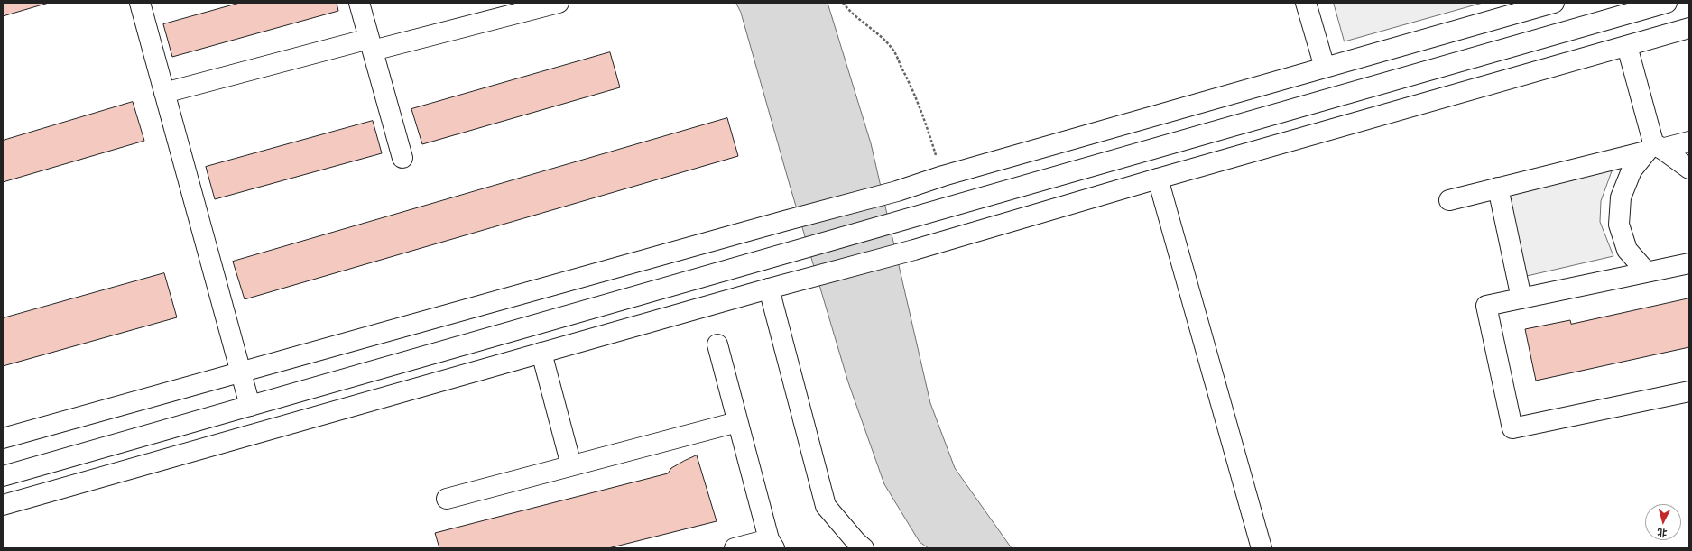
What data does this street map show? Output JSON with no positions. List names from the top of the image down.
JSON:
{
  "north": "bottom"
}
